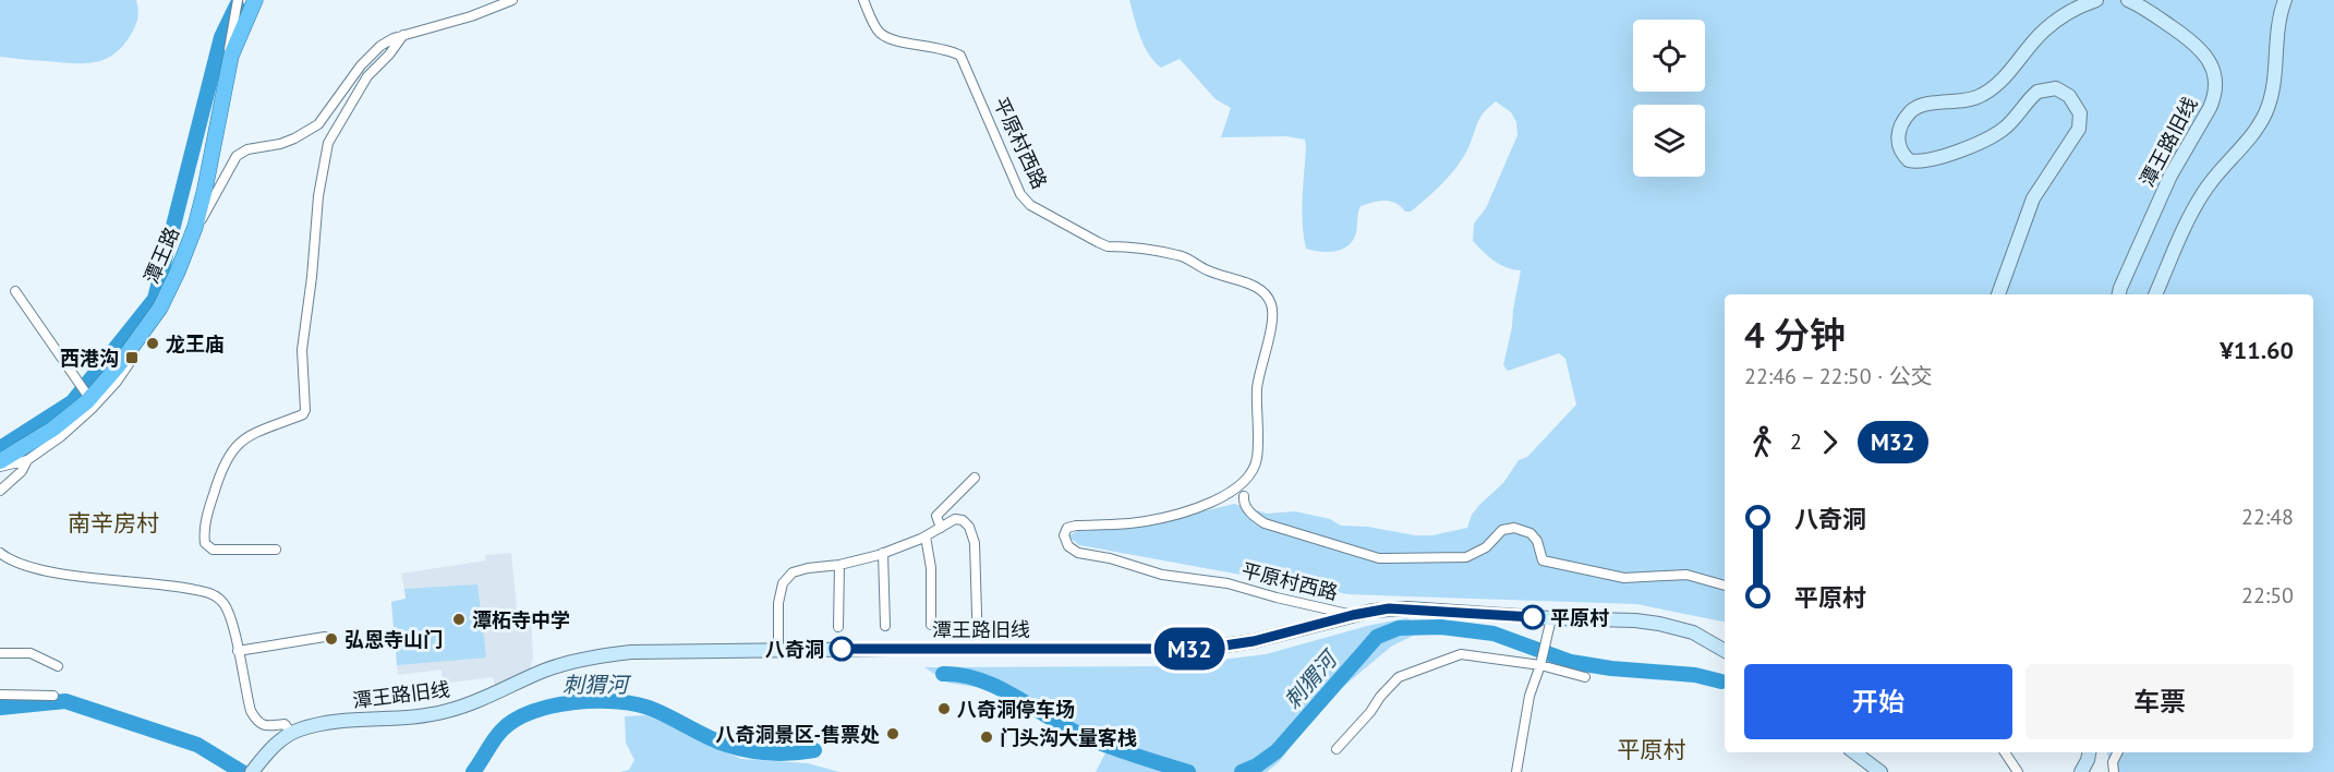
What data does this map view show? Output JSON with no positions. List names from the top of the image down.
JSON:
{
  "streets": {
    "highway": ["潭王路"],
    "main road": ["潭王路旧线"],
    "street": ["平原村西路"]
  },
  "crossings": [
    ["潭王路旧线", "平原村西路"]
  ],
  "districts": ["南辛房村", "平原村"],
  "water": ["刺猬河"],
  "places": {
    "other": [
      "龙王庙",
      "平原村",
      "潭柘寺中学",
      "弘恩寺山门",
      "八奇洞",
      "八奇洞停车场",
      "八奇洞景区-售票处",
      "门头沟大量客栈"
    ],
    "transit": ["西港沟"]
  },
  "lines": ["bus line M32"],
  "page": {
    "on_map": "M32",
    "heading": ["4 分钟", "22:46 – 22:50 · 公交", "¥11.60"],
    "legs": ["2", "M32"],
    "list": [
      {
        "name": "八奇洞",
        "value": "22:48"
      },
      {
        "name": "平原村",
        "value": "22:50"
      }
    ],
    "buttons": ["开始", "车票"]
  }
}
